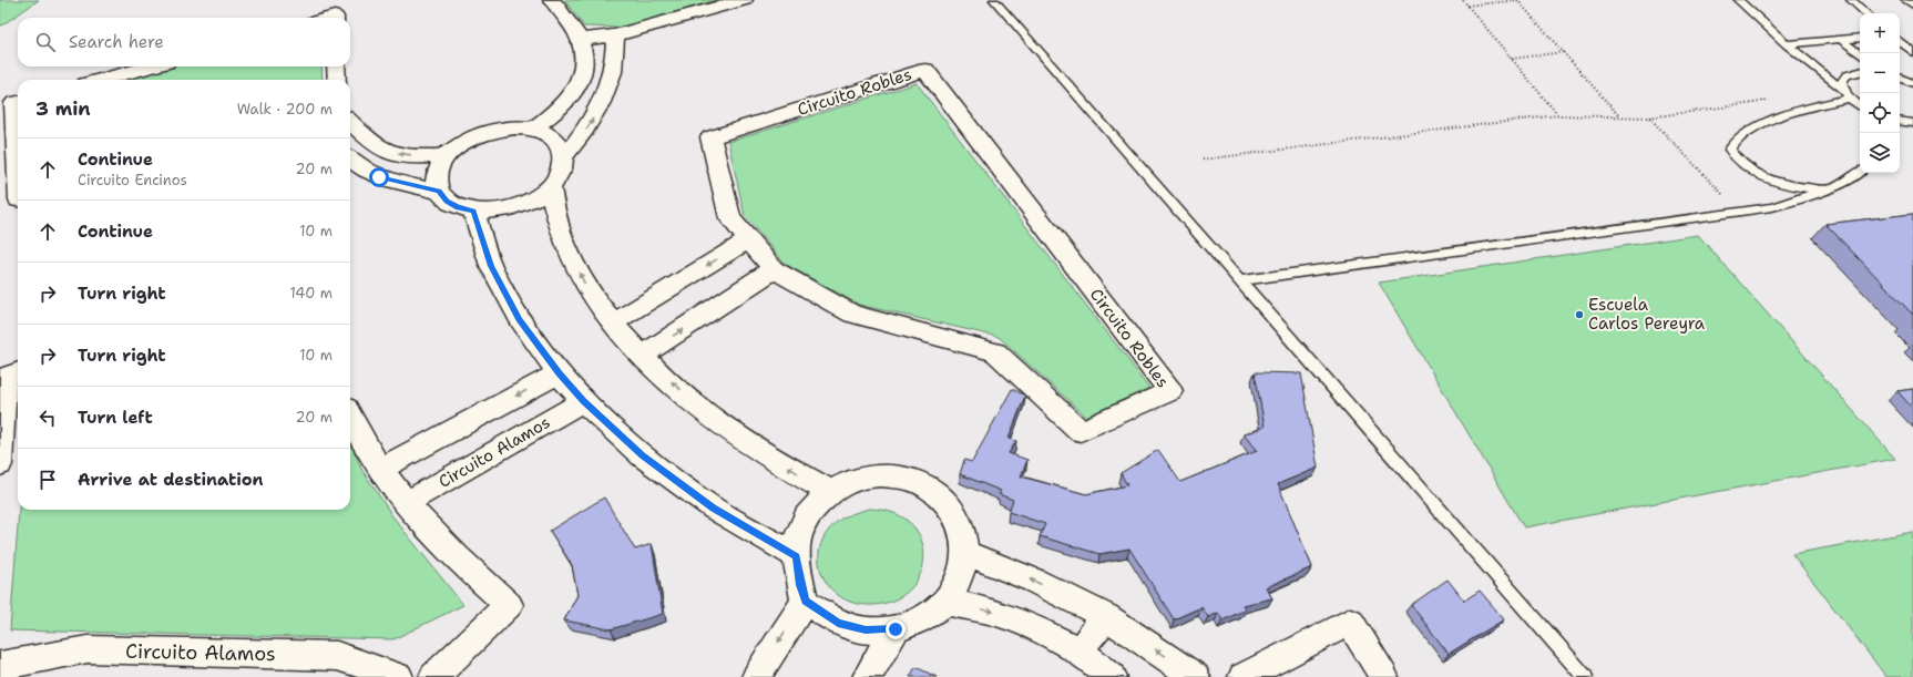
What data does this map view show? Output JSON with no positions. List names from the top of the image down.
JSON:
{
  "streets": {
    "street": ["Circuito Robles", "Circuito Alamos"]
  },
  "places": ["Escuela Carlos Pereyra"],
  "page": {
    "map_buttons": ["+", "−"],
    "search": "Search here",
    "heading": ["3 min", "Walk · 200 m"],
    "list": [
      ["Continue", "Circuito Encinos", "20 m"],
      ["Continue", "10 m"],
      ["Turn right", "140 m"],
      ["Turn right", "10 m"],
      ["Turn left", "20 m"],
      "Arrive at destination"
    ]
  }
}
